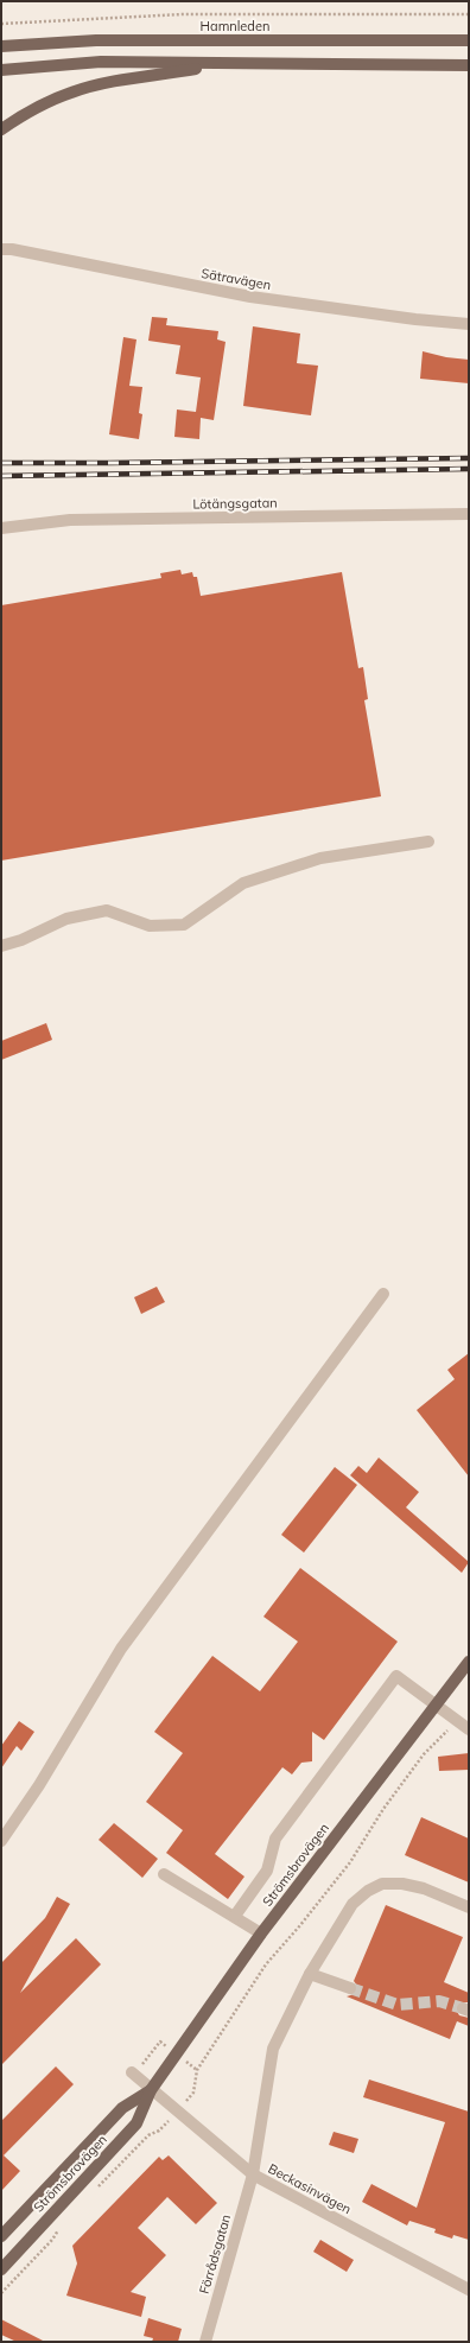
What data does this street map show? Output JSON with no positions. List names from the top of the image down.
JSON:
{
  "streets": {
    "main road": ["Hamnleden", "Strömsbrovägen"],
    "street": [
      "Sätravägen",
      "Lötängsgatan",
      "Beckasinvägen",
      "Förrådsgatan"
    ]
  },
  "crossings": [
    ["Strömsbrovägen", "Beckasinvägen"],
    ["Beckasinvägen", "Förrådsgatan"]
  ]
}
